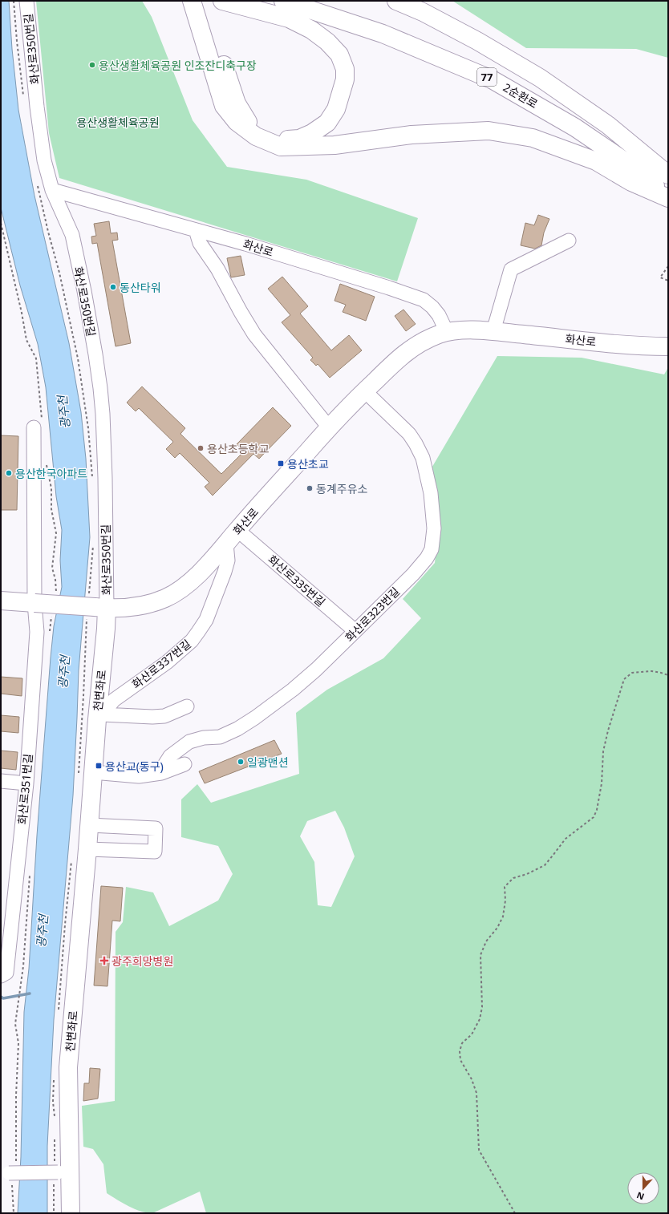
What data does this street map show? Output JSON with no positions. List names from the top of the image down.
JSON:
{
  "streets": {
    "main road": [
      "77",
      "2순환로",
      "화산로",
      "천변좌로"
    ],
    "street": [
      "화산로350번길",
      "화산로335번길",
      "화산로323번길",
      "화산로337번길",
      "화산로351번길"
    ]
  },
  "crossings": [
    ["화산로350번길", "화산로"],
    ["화산로350번길", "천변좌로"],
    ["화산로", "화산로335번길"],
    ["화산로", "화산로323번길"],
    ["화산로", "화산로337번길"],
    ["화산로", "천변좌로"],
    ["화산로", "화산로351번길"],
    ["화산로335번길", "화산로323번길"],
    ["화산로337번길", "천변좌로"]
  ],
  "water": ["광주천"],
  "parks": ["용산생활체육공원"],
  "places": {
    "other": [
      "용산생활체육공원 인조잔디축구장",
      "동산타워",
      "용산초등학교",
      "용산한국아파트",
      "동계주유소",
      "일광맨션"
    ],
    "transit": ["용산초교", "용산교(동구)"],
    "health": ["광주희망병원"]
  },
  "north": "bottom"
}
